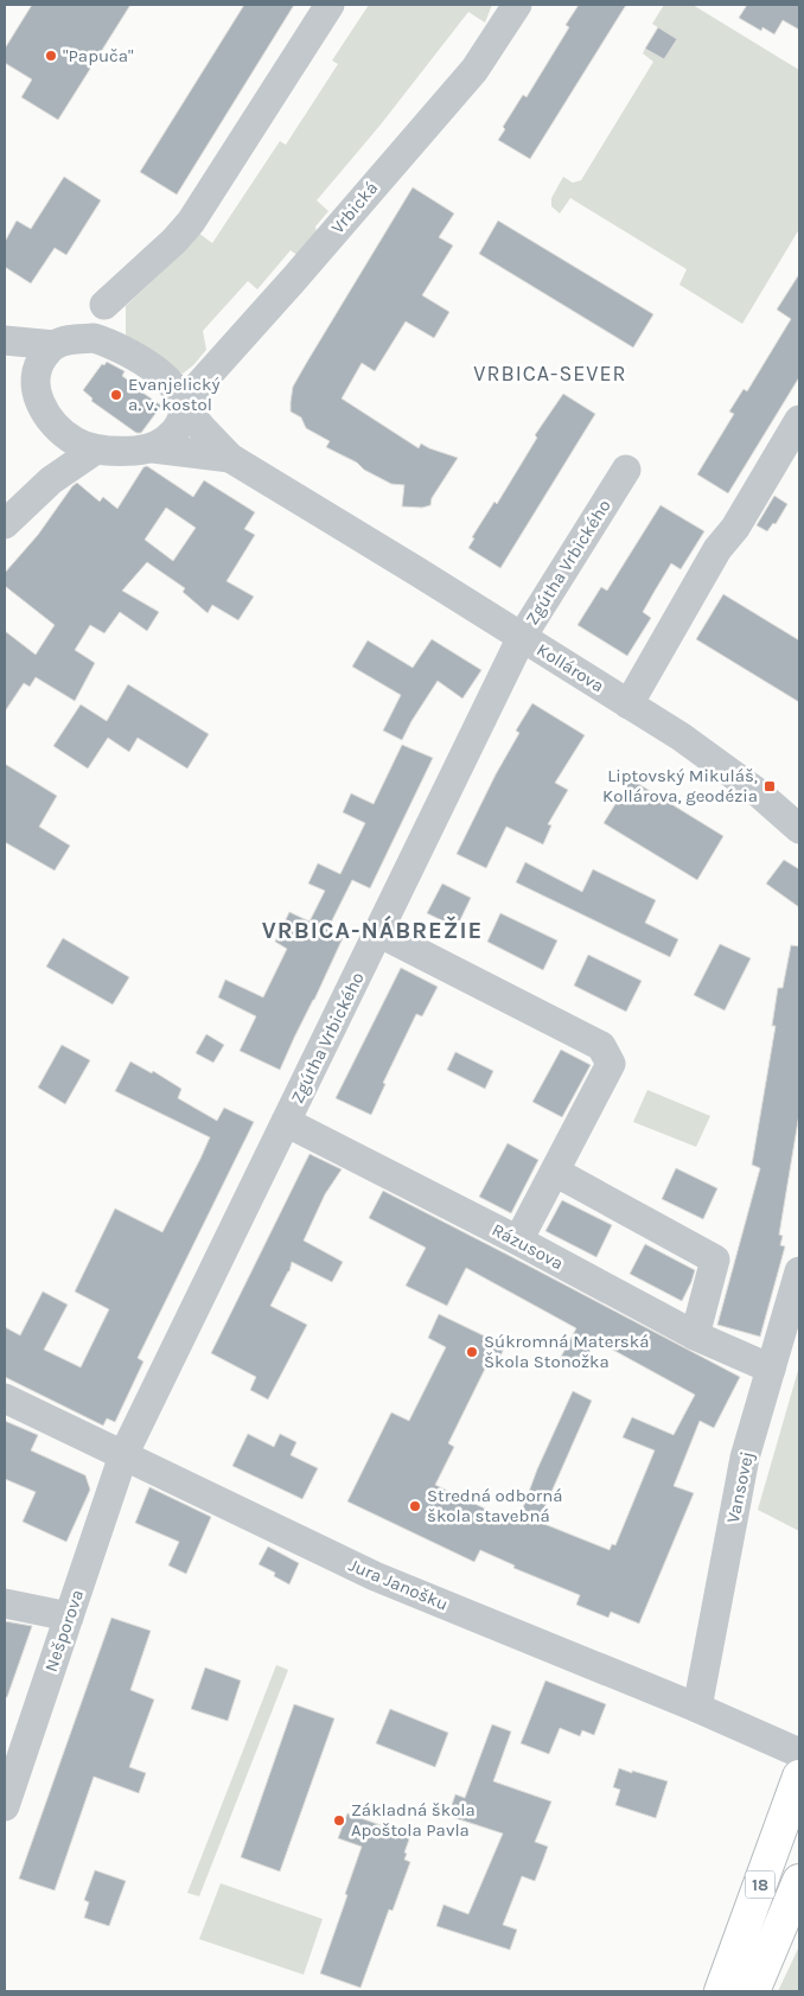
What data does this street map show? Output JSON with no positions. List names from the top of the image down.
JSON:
{
  "streets": {
    "main road": ["18"],
    "street": [
      "Vrbická",
      "Zgútha Vrbického",
      "Kollárova",
      "Rázusova",
      "Vansovej",
      "Jura Janošku",
      "Nešporova"
    ]
  },
  "crossings": [
    ["Vrbická", "Kollárova"],
    ["Zgútha Vrbického", "Kollárova"],
    ["Zgútha Vrbického", "Rázusova"],
    ["Zgútha Vrbického", "Jura Janošku"],
    ["Zgútha Vrbického", "Nešporova"],
    ["Rázusova", "Vansovej"],
    ["Vansovej", "Jura Janošku"],
    ["Jura Janošku", "Nešporova"]
  ],
  "districts": ["VRBICA-SEVER", "VRBICA-NÁBREŽIE"],
  "places": {
    "other": [
      "\"Papuča\"",
      "Evanjelický a. v. kostol",
      "Súkromná Materská Škola Stonožka",
      "Stredná odborná škola stavebná",
      "Základná škola Apoštola Pavla"
    ],
    "transit": ["Liptovský Mikuláš, Kollárova, geodézia"]
  }
}
